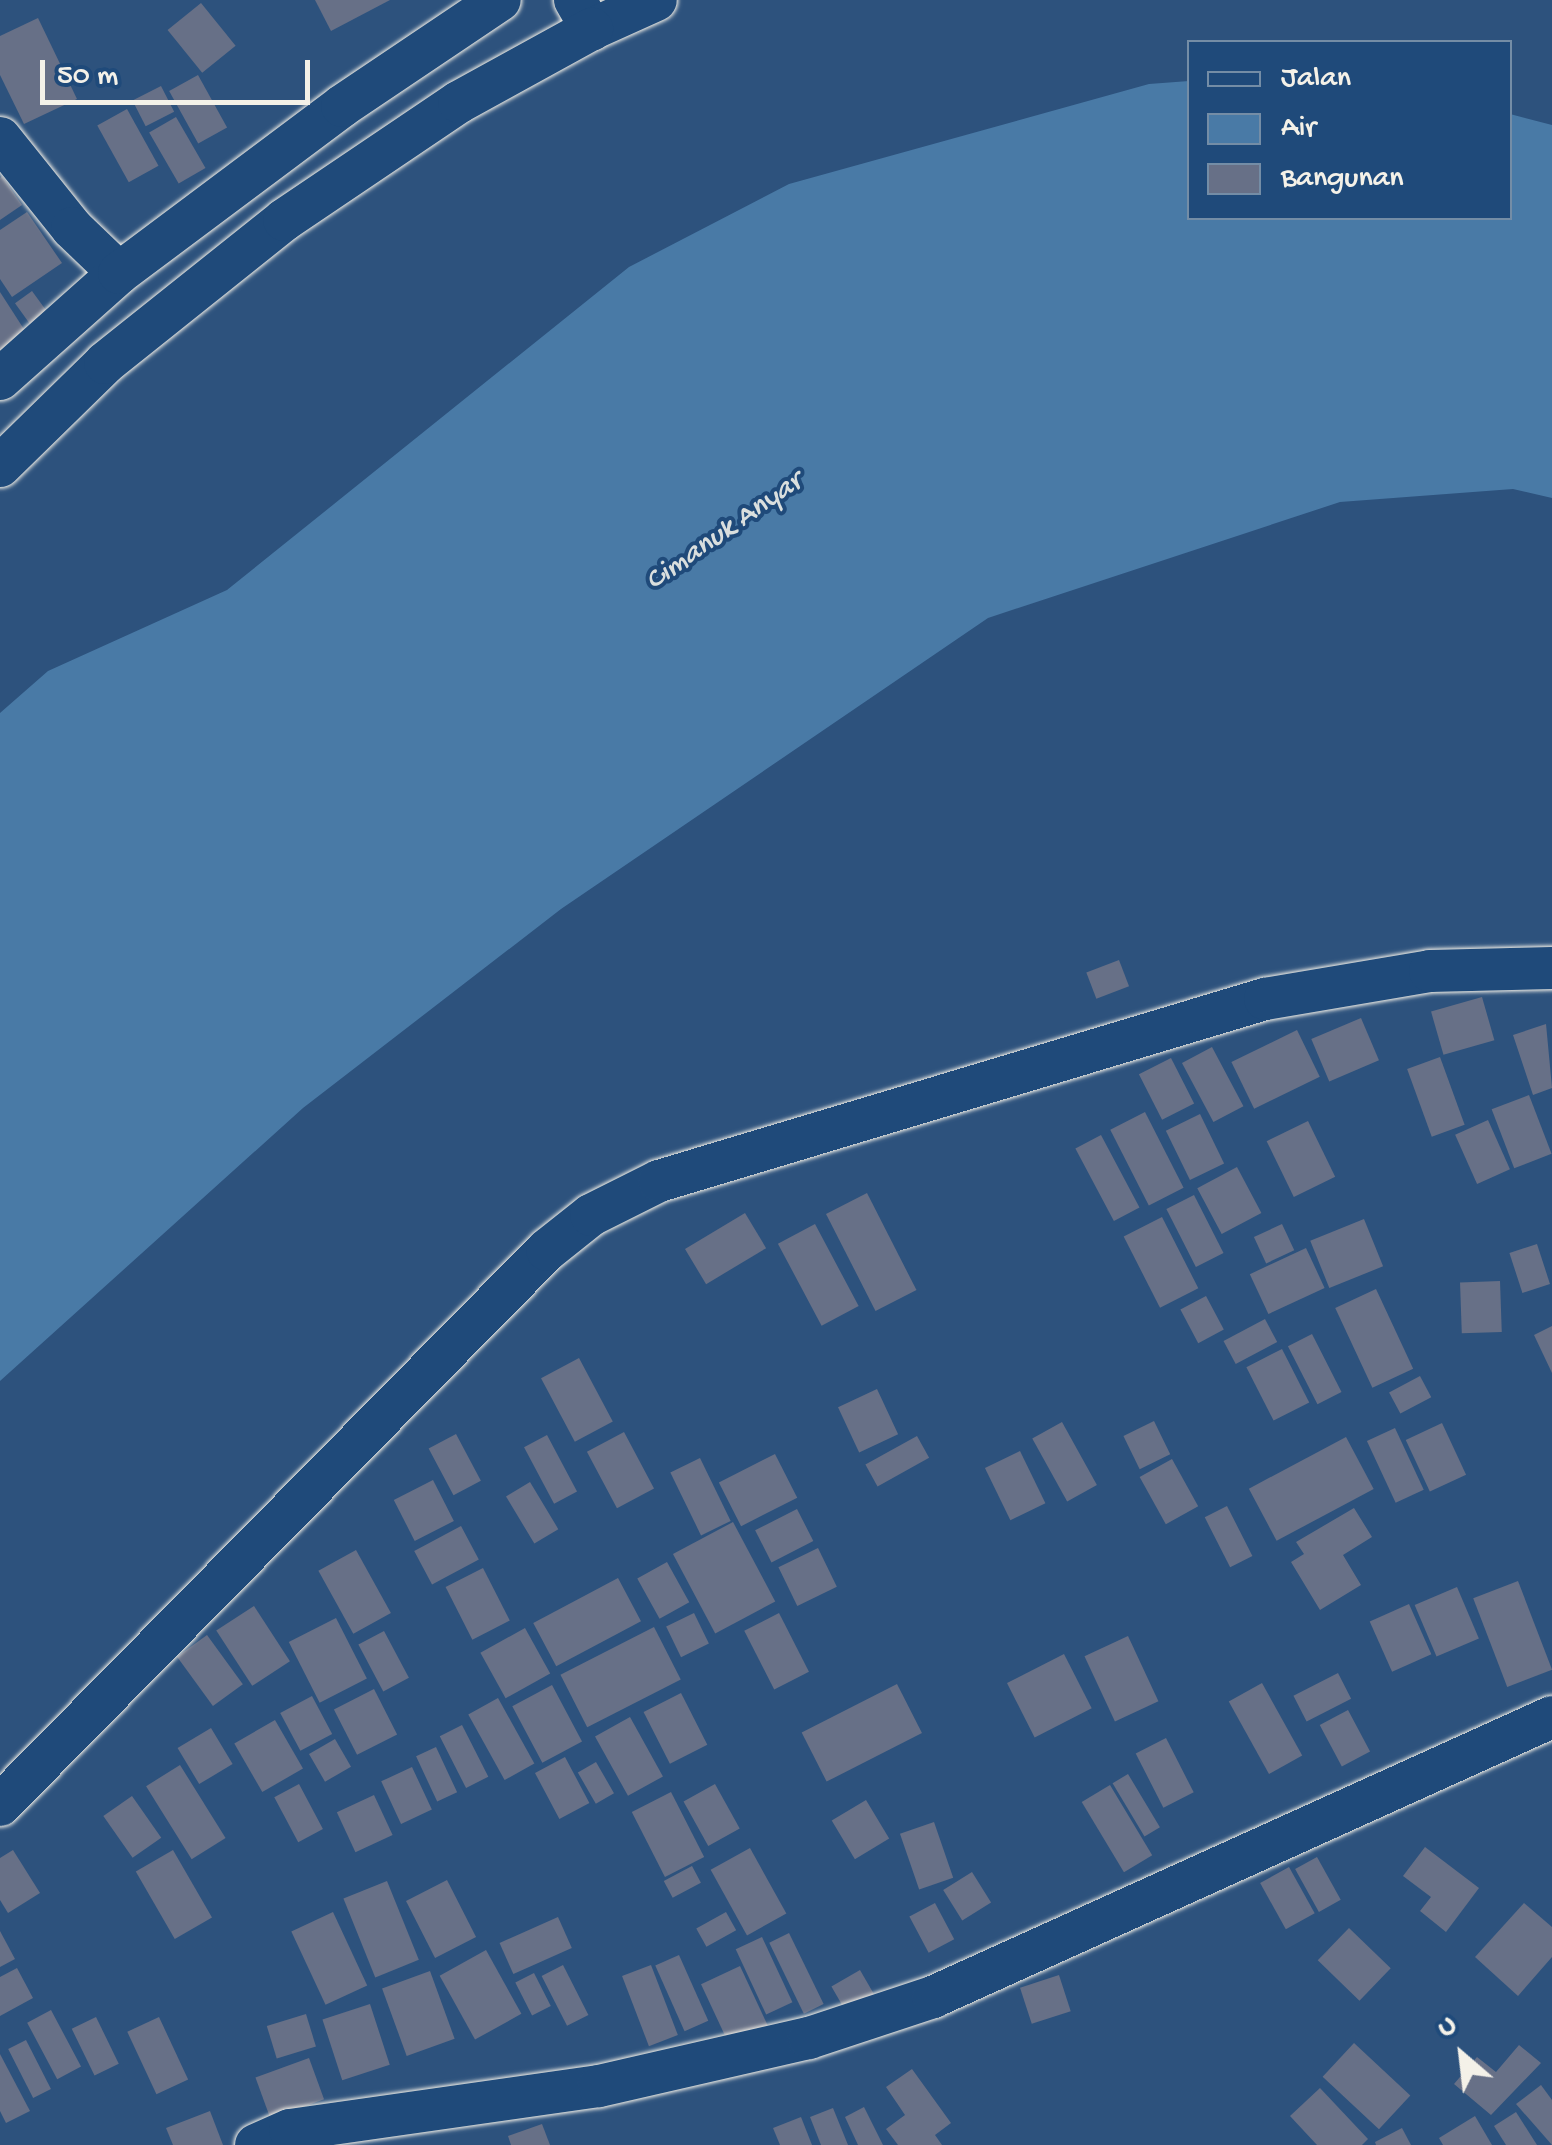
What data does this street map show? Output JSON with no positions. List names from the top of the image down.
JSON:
{
  "water": ["Cimanuk Anyar"],
  "legend": ["Jalan", "Air", "Bangunan"],
  "scale_bar": "50 m",
  "north": "top left"
}
